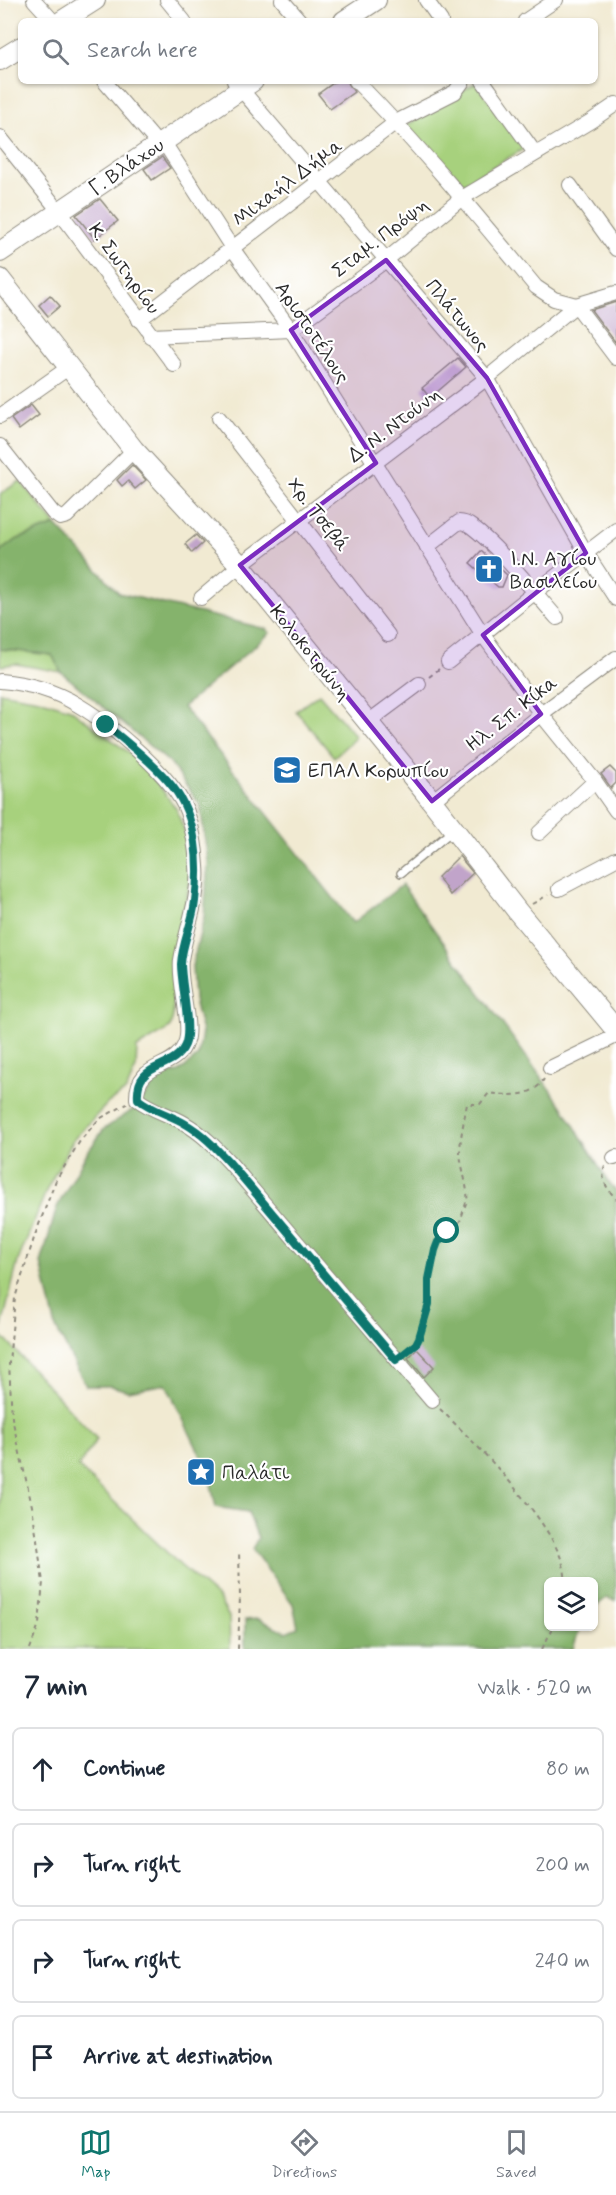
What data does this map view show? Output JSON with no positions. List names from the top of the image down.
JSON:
{
  "streets": {
    "street": [
      "Γ. Βλάχου",
      "Μιχαήλ Δήμα",
      "Σταμ. Πρόψη",
      "Κ. Σωτηρίου",
      "Πλάτωνος",
      "Αριστοτέλους",
      "Δ. Ν. Ντούνη",
      "Χρ. Τσεβά",
      "Κολοκοτρώνη",
      "Ηλ. Σπ. Κίκα"
    ]
  },
  "crossings": [
    ["Γ. Βλάχου", "Κ. Σωτηρίου"],
    ["Γ. Βλάχου", "Πλάτωνος"],
    ["Γ. Βλάχου", "Αριστοτέλους"],
    ["Μιχαήλ Δήμα", "Κ. Σωτηρίου"],
    ["Μιχαήλ Δήμα", "Πλάτωνος"],
    ["Μιχαήλ Δήμα", "Αριστοτέλους"],
    ["Σταμ. Πρόψη", "Πλάτωνος"],
    ["Σταμ. Πρόψη", "Αριστοτέλους"],
    ["Πλάτωνος", "Δ. Ν. Ντούνη"],
    ["Αριστοτέλους", "Δ. Ν. Ντούνη"],
    ["Αριστοτέλους", "Ηλ. Σπ. Κίκα"],
    ["Δ. Ν. Ντούνη", "Χρ. Τσεβά"],
    ["Δ. Ν. Ντούνη", "Κολοκοτρώνη"],
    ["Κολοκοτρώνη", "Ηλ. Σπ. Κίκα"]
  ],
  "places": {
    "church": ["Ι.Ν. Αγίου Βασιλείου"],
    "school or university": ["ΕΠΑΛ Κορωπίου"],
    "place": ["Παλάτι"]
  },
  "page": {
    "search": "Search here",
    "heading": ["7 min", "Walk · 520 m"],
    "list": [
      ["Continue", "80 m"],
      ["Turn right", "200 m"],
      ["Turn right", "240 m"],
      "Arrive at destination"
    ],
    "nav": ["Map", "Directions", "Saved"]
  }
}
